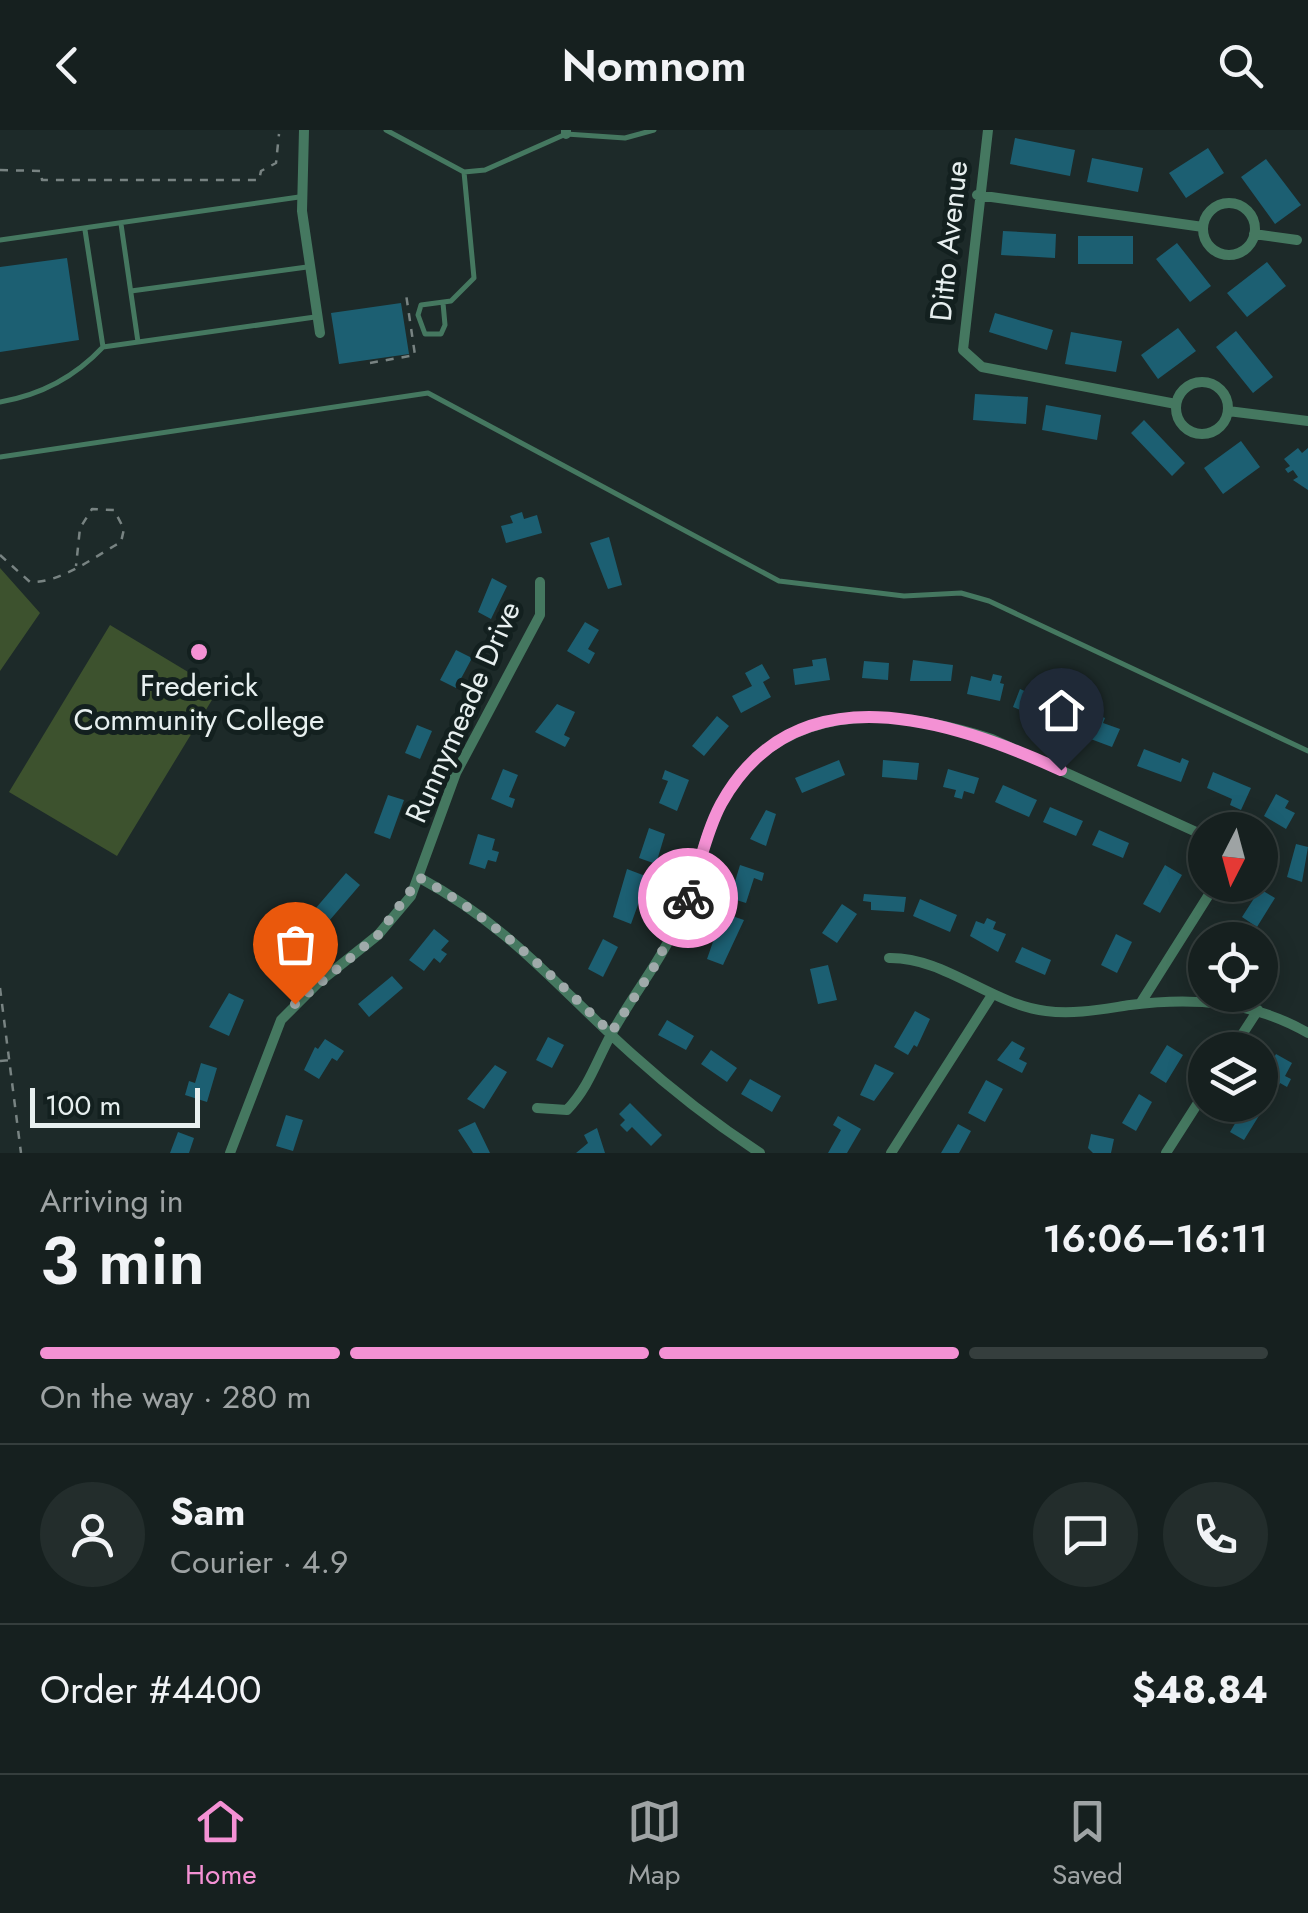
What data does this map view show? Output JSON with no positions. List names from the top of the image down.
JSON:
{
  "streets": {
    "street": ["Ditto Avenue", "Runnymeade Drive"]
  },
  "places": ["Frederick Community College"],
  "scale_bar": "100 m",
  "north": "bottom",
  "page": {
    "header": "Nomnom",
    "scale": "100 m",
    "heading": ["3 min", "Arriving in", "16:06–16:11"],
    "panel": [
      "Sam",
      "Courier · 4.9",
      "Order #4400",
      "$48.84"
    ],
    "bar": "On the way · 280 m",
    "tabs": ["Home", "Map", "Saved"]
  }
}
